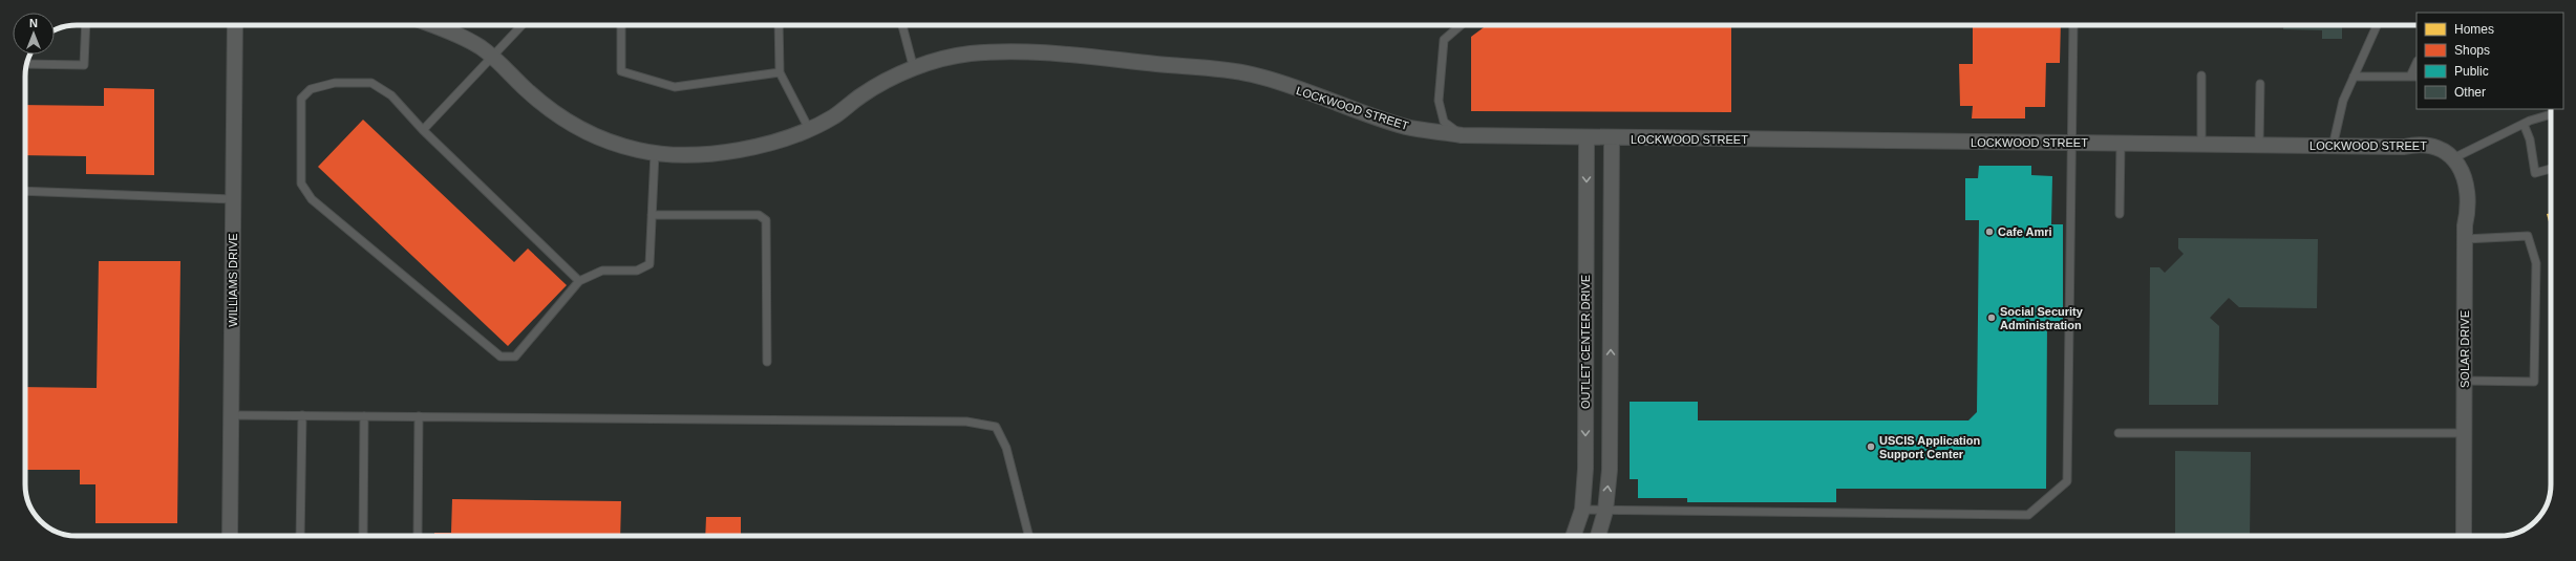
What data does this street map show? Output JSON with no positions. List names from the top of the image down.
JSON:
{
  "streets": {
    "street": [
      "LOCKWOOD STREET",
      "WILLIAMS DRIVE",
      "OUTLET CENTER DRIVE",
      "SOLAR DRIVE"
    ]
  },
  "crossings": [
    ["LOCKWOOD STREET", "OUTLET CENTER DRIVE"],
    ["LOCKWOOD STREET", "SOLAR DRIVE"]
  ],
  "places": ["Cafe Amri", "Social Security Administration", "USCIS Application Support Center"],
  "legend": [
    "Homes",
    "Shops",
    "Public",
    "Other"
  ],
  "north": "top"
}
